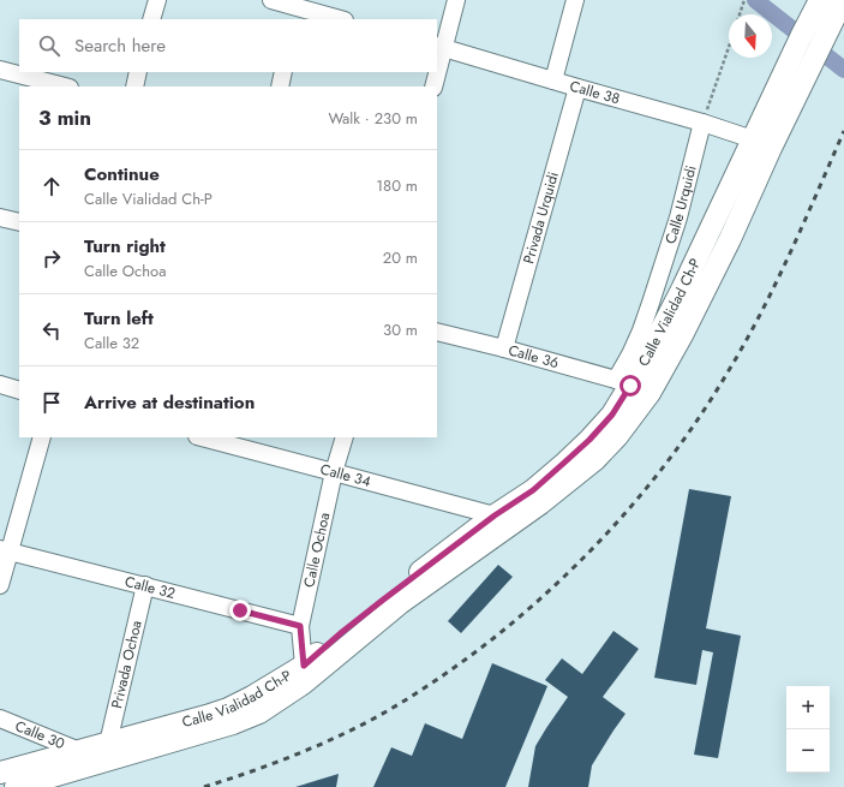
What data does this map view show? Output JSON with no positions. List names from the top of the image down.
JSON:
{
  "streets": {
    "main road": ["Calle Vialidad Ch-P"],
    "street": [
      "Calle 38",
      "Calle Urquidi",
      "Privada Urquidi",
      "Calle 36",
      "Calle 34",
      "Calle Ochoa",
      "Calle 32",
      "Privada Ochoa",
      "Calle 30"
    ]
  },
  "crossings": [
    ["Calle 38", "Calle Urquidi"],
    ["Calle 38", "Privada Urquidi"],
    ["Calle 38", "Calle Vialidad Ch-P"],
    ["Calle Urquidi", "Calle Vialidad Ch-P"],
    ["Calle Urquidi", "Calle 36"],
    ["Privada Urquidi", "Calle 36"],
    ["Calle Vialidad Ch-P", "Calle 36"],
    ["Calle Vialidad Ch-P", "Calle 34"],
    ["Calle Vialidad Ch-P", "Calle Ochoa"],
    ["Calle Vialidad Ch-P", "Privada Ochoa"],
    ["Calle Vialidad Ch-P", "Calle 30"],
    ["Calle 34", "Calle Ochoa"],
    ["Calle Ochoa", "Calle 32"],
    ["Calle 32", "Privada Ochoa"],
    ["Privada Ochoa", "Calle 30"]
  ],
  "north": "bottom",
  "page": {
    "search": "Search here",
    "heading": ["3 min", "Walk · 230 m"],
    "list": [
      ["Continue", "Calle Vialidad Ch-P", "180 m"],
      ["Turn right", "Calle Ochoa", "20 m"],
      ["Turn left", "Calle 32", "30 m"],
      "Arrive at destination"
    ],
    "map_buttons": ["+", "−"]
  }
}
